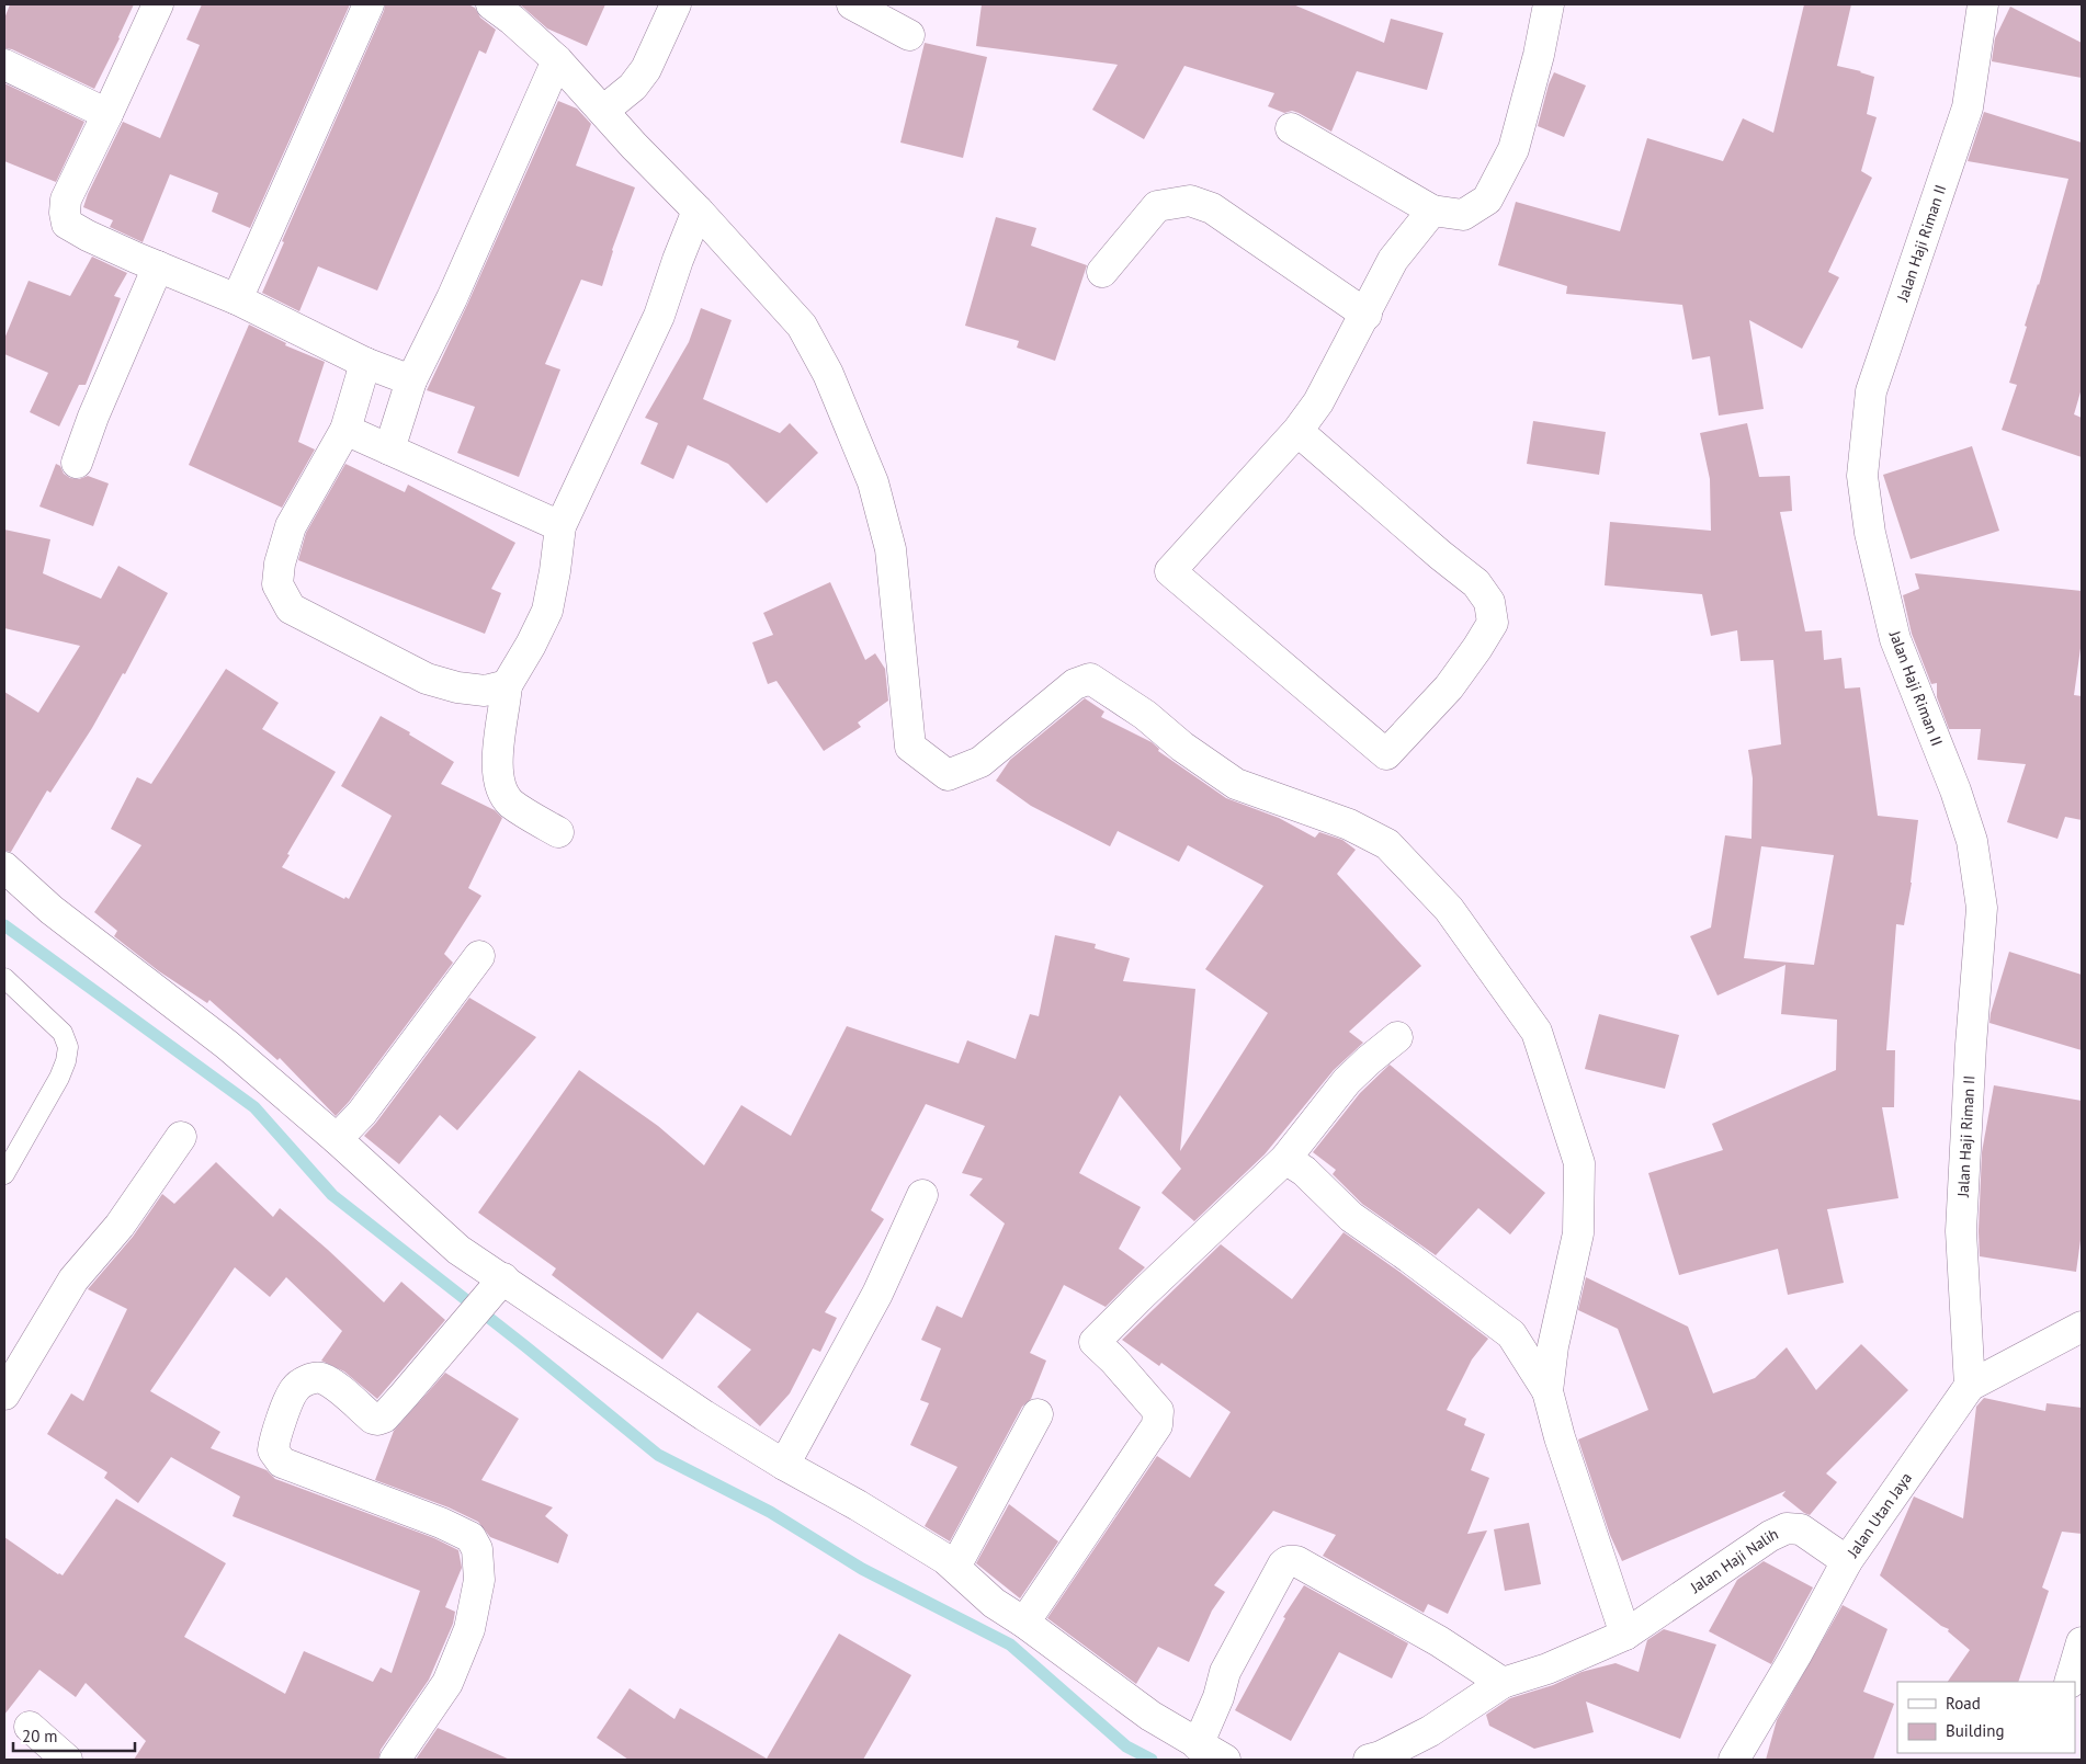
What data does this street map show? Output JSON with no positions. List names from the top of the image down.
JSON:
{
  "streets": {
    "street": ["Jalan Haji Riman II", "Jalan Utan Jaya", "Jalan Haji Nalih"]
  },
  "crossings": [
    ["Jalan Haji Riman II", "Jalan Utan Jaya"],
    ["Jalan Utan Jaya", "Jalan Haji Nalih"]
  ],
  "legend": ["Road", "Building"],
  "scale_bar": "20 m"
}
